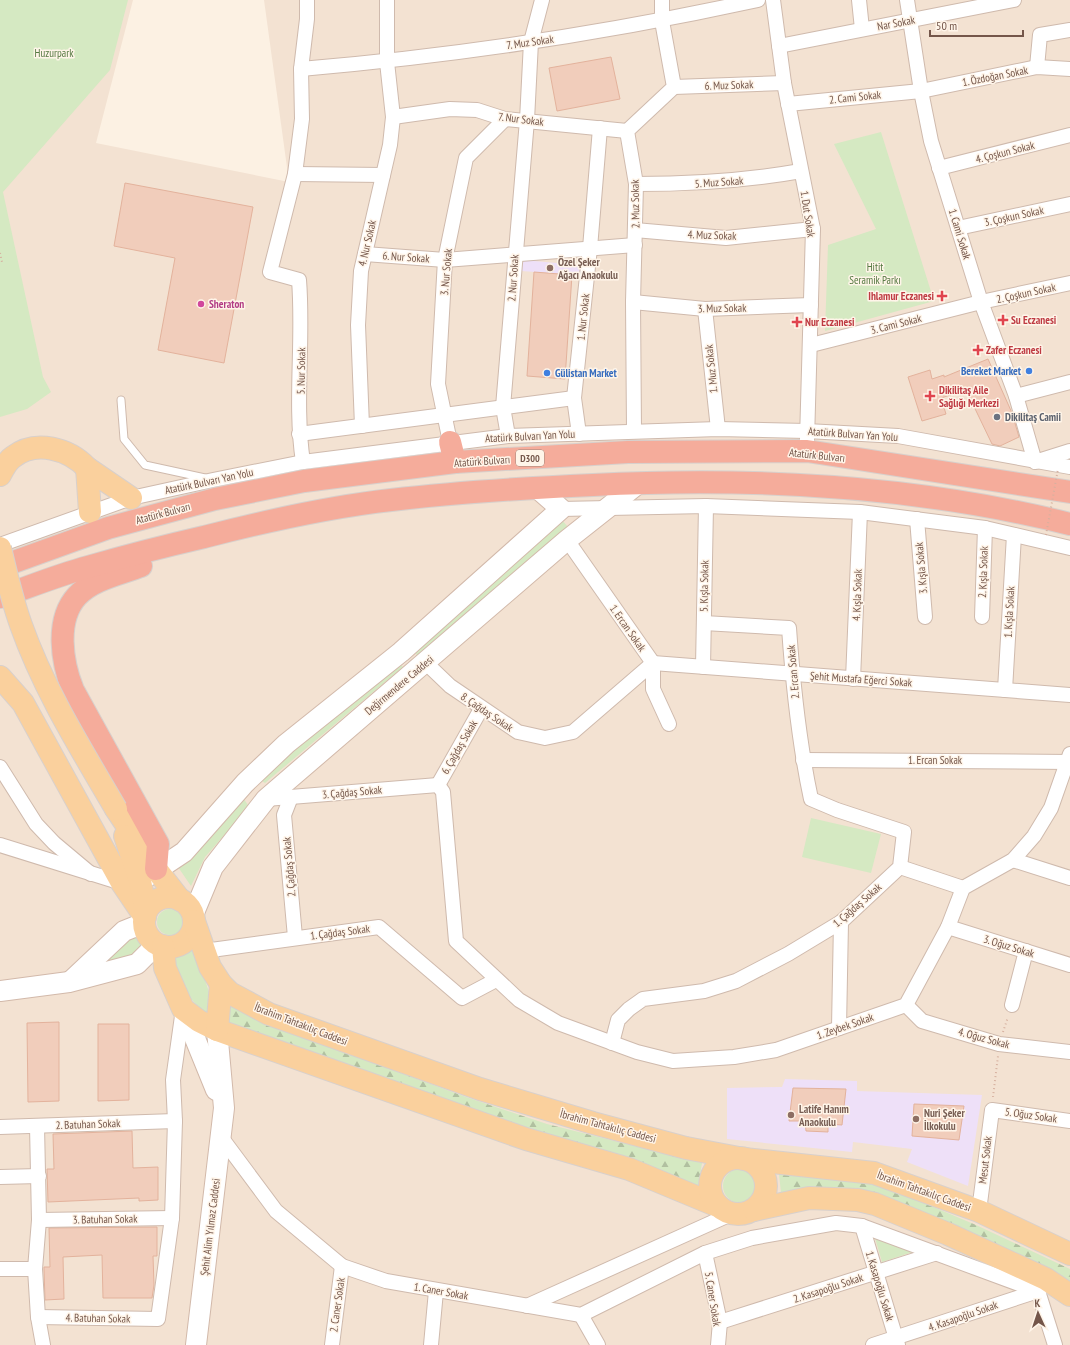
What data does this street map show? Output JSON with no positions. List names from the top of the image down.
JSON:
{
  "streets": {
    "highway": ["Atatürk Bulvarı", "D300"],
    "main road": ["İbrahim Tahtakılıç Caddesi"],
    "street": [
      "Nar Sokak",
      "7. Muz Sokak",
      "1. Özdoğan Sokak",
      "6. Muz Sokak",
      "2. Cami Sokak",
      "7. Nur Sokak",
      "4. Çoşkun Sokak",
      "5. Muz Sokak",
      "2. Muz Sokak",
      "1. Dut Sokak",
      "3. Çoşkun Sokak",
      "1. Cami Sokak",
      "4. Muz Sokak",
      "4. Nur Sokak",
      "6. Nur Sokak",
      "3. Nur Sokak",
      "2. Nur Sokak",
      "2. Çoşkun Sokak",
      "3. Muz Sokak",
      "1. Nur Sokak",
      "3. Cami Sokak",
      "1. Muz Sokak",
      "5. Nur Sokak",
      "Atatürk Bulvarı Yan Yolu",
      "3. Kışla Sokak",
      "2. Kışla Sokak",
      "5. Kışla Sokak",
      "4. Kışla Sokak",
      "1. Kışla Sokak",
      "1. Ercan Sokak",
      "2. Ercan Sokak",
      "Şehit Mustafa Eğerci Sokak",
      "Değirmendere Caddesi",
      "8. Çağdaş Sokak",
      "6. Çağdaş Sokak",
      "3. Çağdaş Sokak",
      "2. Çağdaş Sokak",
      "1. Çağdaş Sokak",
      "3. Oğuz Sokak",
      "1. Zeybek Sokak",
      "4. Oğuz Sokak",
      "5. Oğuz Sokak",
      "2. Batuhan Sokak",
      "Mesut Sokak",
      "3. Batuhan Sokak",
      "Şehit Alim Yılmaz Caddesi",
      "1. Kasapoğlu Sokak",
      "2. Kasapoğlu Sokak",
      "1. Caner Sokak",
      "5. Caner Sokak",
      "2. Caner Sokak",
      "4. Kasapoğlu Sokak",
      "4. Batuhan Sokak"
    ]
  },
  "crossings": [
    ["Nar Sokak", "1. Dut Sokak"],
    ["Nar Sokak", "1. Cami Sokak"],
    ["7. Muz Sokak", "4. Nur Sokak"],
    ["7. Muz Sokak", "2. Nur Sokak"],
    ["1. Özdoğan Sokak", "2. Cami Sokak"],
    ["1. Özdoğan Sokak", "1. Cami Sokak"],
    ["6. Muz Sokak", "1. Dut Sokak"],
    ["2. Cami Sokak", "1. Dut Sokak"],
    ["2. Cami Sokak", "1. Cami Sokak"],
    ["7. Nur Sokak", "2. Muz Sokak"],
    ["7. Nur Sokak", "4. Nur Sokak"],
    ["7. Nur Sokak", "3. Nur Sokak"],
    ["7. Nur Sokak", "2. Nur Sokak"],
    ["7. Nur Sokak", "1. Nur Sokak"],
    ["4. Çoşkun Sokak", "1. Cami Sokak"],
    ["5. Muz Sokak", "2. Muz Sokak"],
    ["5. Muz Sokak", "1. Dut Sokak"],
    ["2. Muz Sokak", "4. Muz Sokak"],
    ["2. Muz Sokak", "6. Nur Sokak"],
    ["2. Muz Sokak", "3. Muz Sokak"],
    ["2. Muz Sokak", "Atatürk Bulvarı Yan Yolu"],
    ["1. Dut Sokak", "4. Muz Sokak"],
    ["1. Dut Sokak", "3. Muz Sokak"],
    ["1. Dut Sokak", "3. Cami Sokak"],
    ["1. Dut Sokak", "Atatürk Bulvarı Yan Yolu"],
    ["1. Dut Sokak", "Atatürk Bulvarı"],
    ["3. Çoşkun Sokak", "1. Cami Sokak"],
    ["1. Cami Sokak", "2. Çoşkun Sokak"],
    ["1. Cami Sokak", "3. Cami Sokak"],
    ["1. Cami Sokak", "Atatürk Bulvarı Yan Yolu"],
    ["4. Nur Sokak", "6. Nur Sokak"],
    ["6. Nur Sokak", "3. Nur Sokak"],
    ["6. Nur Sokak", "2. Nur Sokak"],
    ["6. Nur Sokak", "1. Nur Sokak"],
    ["3. Nur Sokak", "Atatürk Bulvarı Yan Yolu"],
    ["3. Nur Sokak", "Atatürk Bulvarı"],
    ["2. Nur Sokak", "Atatürk Bulvarı Yan Yolu"],
    ["2. Çoşkun Sokak", "3. Cami Sokak"],
    ["3. Muz Sokak", "1. Muz Sokak"],
    ["1. Nur Sokak", "Atatürk Bulvarı Yan Yolu"],
    ["1. Muz Sokak", "Atatürk Bulvarı Yan Yolu"],
    ["5. Nur Sokak", "Atatürk Bulvarı Yan Yolu"],
    ["Atatürk Bulvarı Yan Yolu", "Atatürk Bulvarı"],
    ["5. Kışla Sokak", "2. Ercan Sokak"],
    ["5. Kışla Sokak", "Şehit Mustafa Eğerci Sokak"],
    ["4. Kışla Sokak", "Şehit Mustafa Eğerci Sokak"],
    ["1. Kışla Sokak", "Şehit Mustafa Eğerci Sokak"],
    ["1. Ercan Sokak", "2. Ercan Sokak"],
    ["1. Ercan Sokak", "Şehit Mustafa Eğerci Sokak"],
    ["1. Ercan Sokak", "Değirmendere Caddesi"],
    ["1. Ercan Sokak", "8. Çağdaş Sokak"],
    ["2. Ercan Sokak", "Şehit Mustafa Eğerci Sokak"],
    ["2. Ercan Sokak", "1. Çağdaş Sokak"],
    ["Şehit Mustafa Eğerci Sokak", "8. Çağdaş Sokak"],
    ["Değirmendere Caddesi", "8. Çağdaş Sokak"],
    ["Değirmendere Caddesi", "3. Çağdaş Sokak"],
    ["Değirmendere Caddesi", "İbrahim Tahtakılıç Caddesi"],
    ["8. Çağdaş Sokak", "6. Çağdaş Sokak"],
    ["6. Çağdaş Sokak", "3. Çağdaş Sokak"],
    ["6. Çağdaş Sokak", "1. Zeybek Sokak"],
    ["3. Çağdaş Sokak", "2. Çağdaş Sokak"],
    ["3. Çağdaş Sokak", "1. Zeybek Sokak"],
    ["2. Çağdaş Sokak", "1. Çağdaş Sokak"],
    ["1. Çağdaş Sokak", "İbrahim Tahtakılıç Caddesi"],
    ["1. Çağdaş Sokak", "1. Zeybek Sokak"],
    ["İbrahim Tahtakılıç Caddesi", "Mesut Sokak"],
    ["1. Zeybek Sokak", "4. Oğuz Sokak"],
    ["5. Oğuz Sokak", "Mesut Sokak"],
    ["3. Batuhan Sokak", "4. Batuhan Sokak"],
    ["Şehit Alim Yılmaz Caddesi", "1. Caner Sokak"],
    ["1. Kasapoğlu Sokak", "2. Kasapoğlu Sokak"],
    ["1. Kasapoğlu Sokak", "4. Kasapoğlu Sokak"],
    ["2. Kasapoğlu Sokak", "5. Caner Sokak"],
    ["1. Caner Sokak", "2. Caner Sokak"]
  ],
  "parks": ["Huzurpark", "Hitit Seramik Parkı"],
  "places": {
    "other": [
      "Özel Şeker Ağacı Anaokulu",
      "Sheraton",
      "Bereket Market",
      "Gülistan Market",
      "Dikilitaş Camii",
      "Latife Hanım Anaokulu",
      "Nuri Şeker İlkokulu"
    ],
    "health": [
      "Ihlamur Eczanesi",
      "Su Eczanesi",
      "Nur Eczanesi",
      "Zafer Eczanesi",
      "Dikilitaş Aile Sağlığı Merkezi"
    ]
  },
  "scale_bar": "50 m",
  "north": "top"
}
